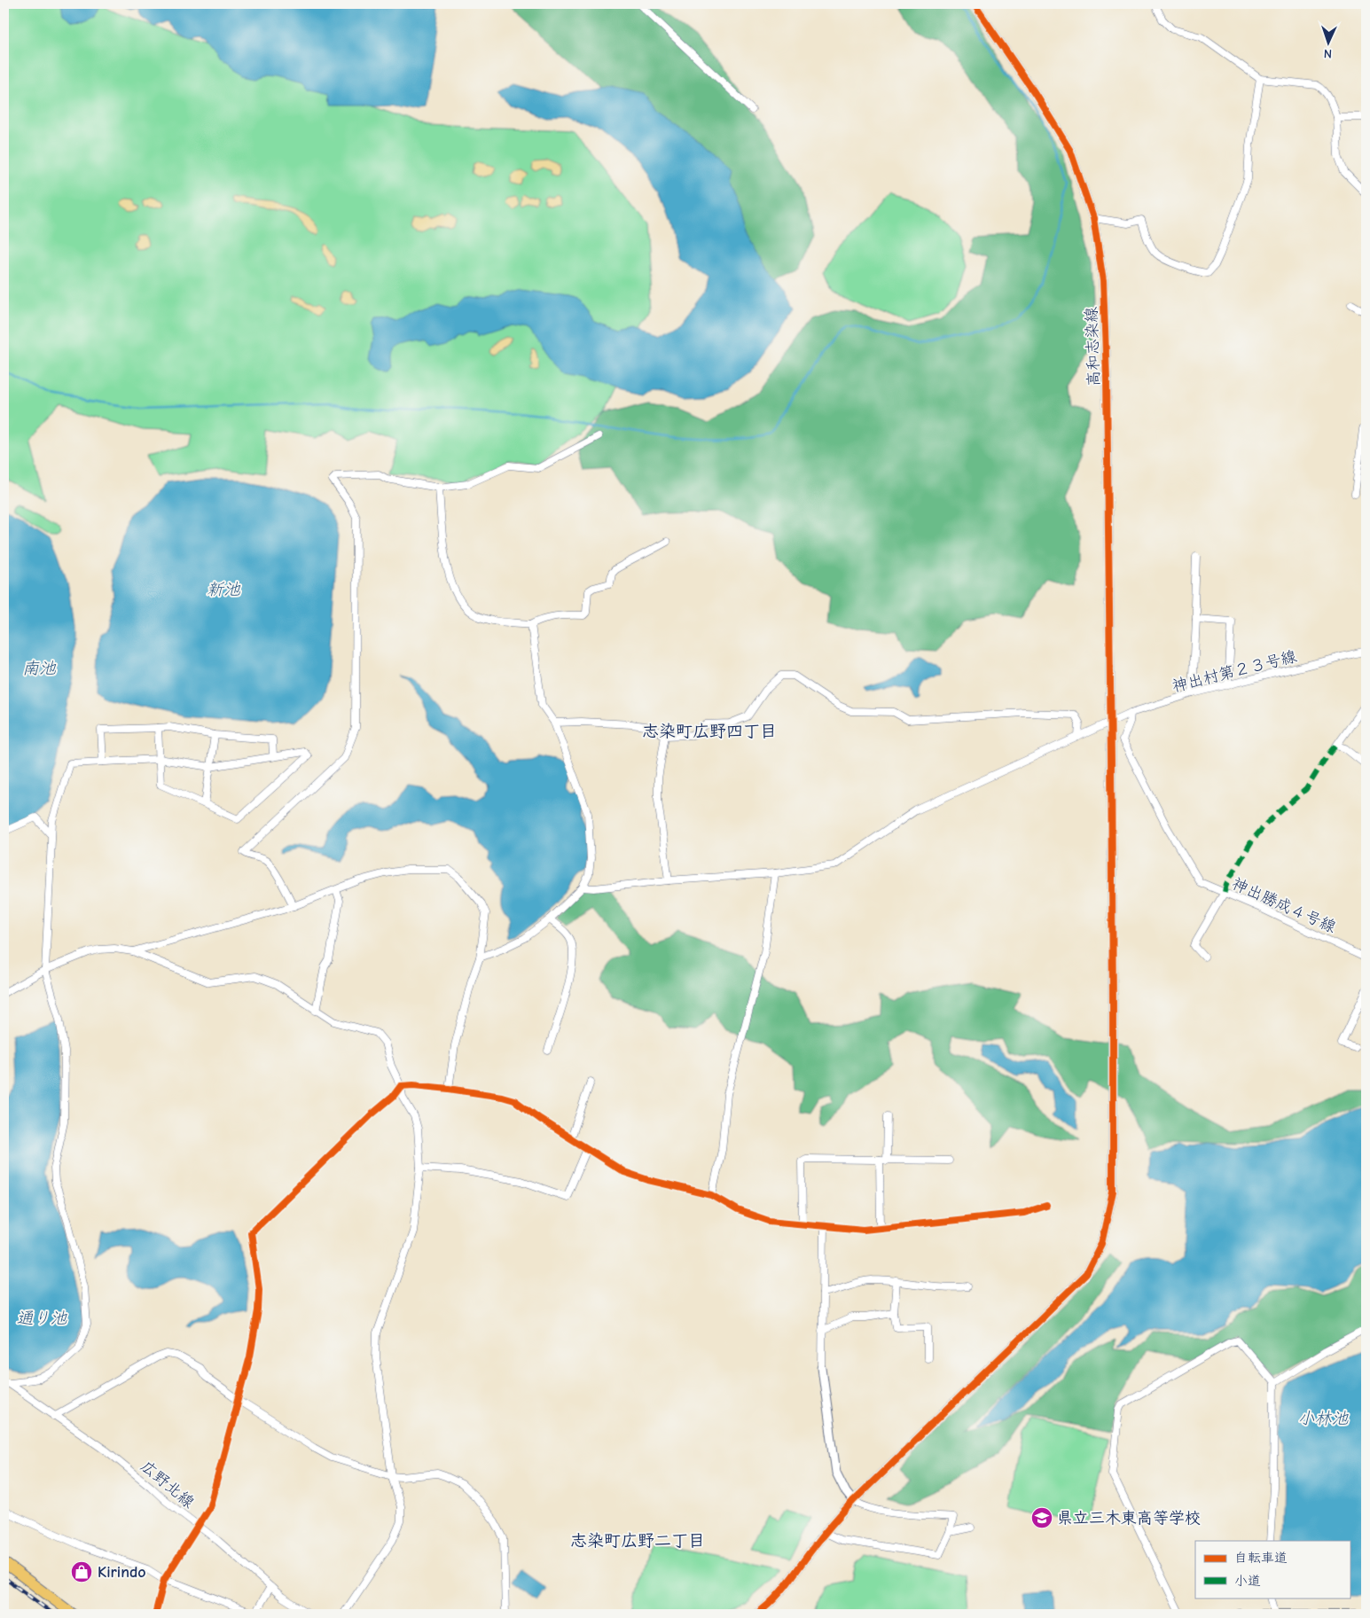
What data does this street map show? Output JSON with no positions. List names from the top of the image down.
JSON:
{
  "streets": {
    "street": [
      "高和志染線",
      "神出村第２３号線",
      "神出勝成４号線",
      "広野北線"
    ]
  },
  "crossings": [
    ["高和志染線", "神出村第２３号線"],
    ["神出村第２３号線", "神出勝成４号線"]
  ],
  "districts": ["志染町広野四丁目", "志染町広野二丁目"],
  "water": [
    "新池",
    "南池",
    "通り池",
    "小林池"
  ],
  "places": {
    "school or university": ["県立三木東高等学校"],
    "shop": ["Kirindo"]
  },
  "legend": ["自転車道", "小道"],
  "north": "bottom"
}
